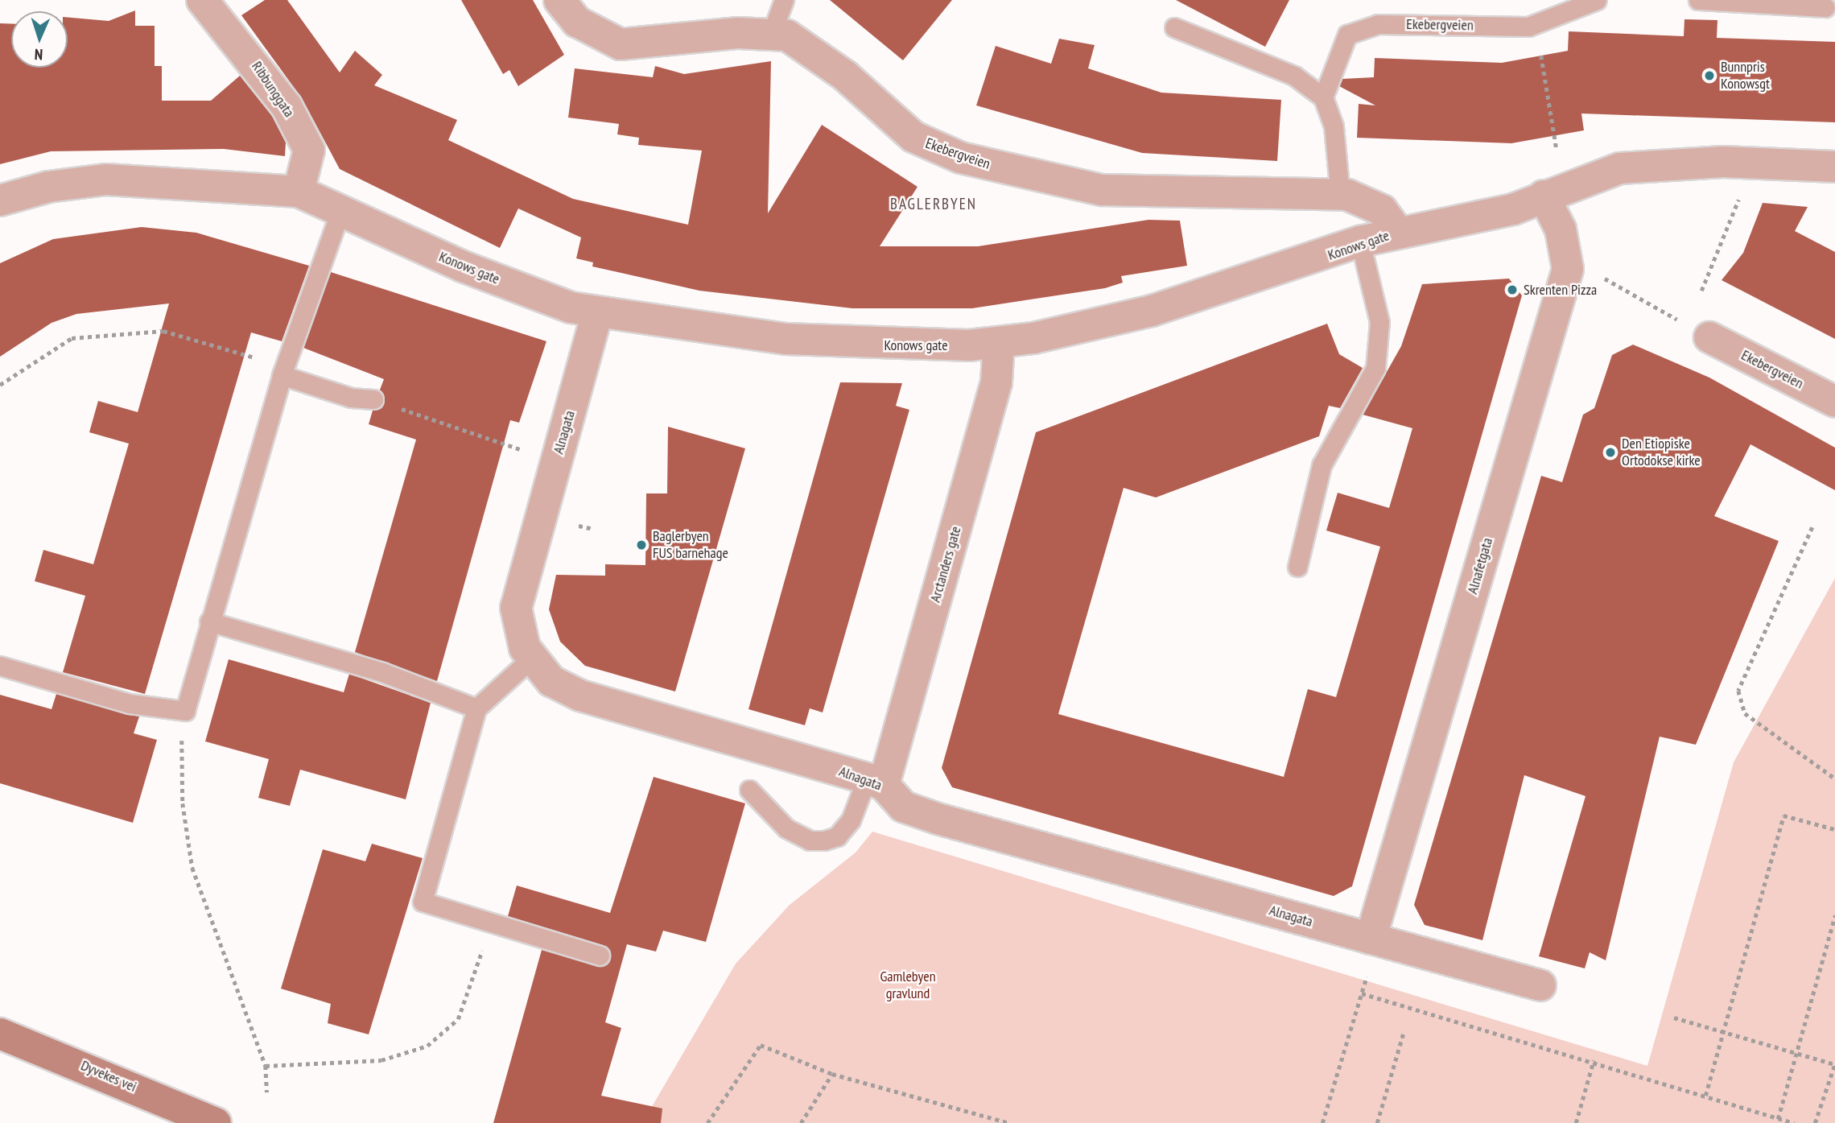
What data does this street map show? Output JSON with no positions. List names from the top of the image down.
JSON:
{
  "streets": {
    "street": [
      "Ekebergveien",
      "Ribbunggata",
      "Konows gate",
      "Alnagata",
      "Arctanders gate",
      "Alnafetgata",
      "Dyvekes vei"
    ]
  },
  "crossings": [
    ["Ekebergveien", "Konows gate"],
    ["Ribbunggata", "Konows gate"],
    ["Konows gate", "Alnagata"],
    ["Konows gate", "Arctanders gate"],
    ["Konows gate", "Alnafetgata"],
    ["Alnagata", "Arctanders gate"],
    ["Alnagata", "Alnafetgata"]
  ],
  "districts": ["BAGLERBYEN"],
  "parks": ["Gamlebyen gravlund"],
  "places": [
    "Bunnpris Konowsgt",
    "Skrenten Pizza",
    "Den Etiopiske Ortodokse kirke",
    "Baglerbyen FUS barnehage"
  ],
  "north": "bottom"
}
